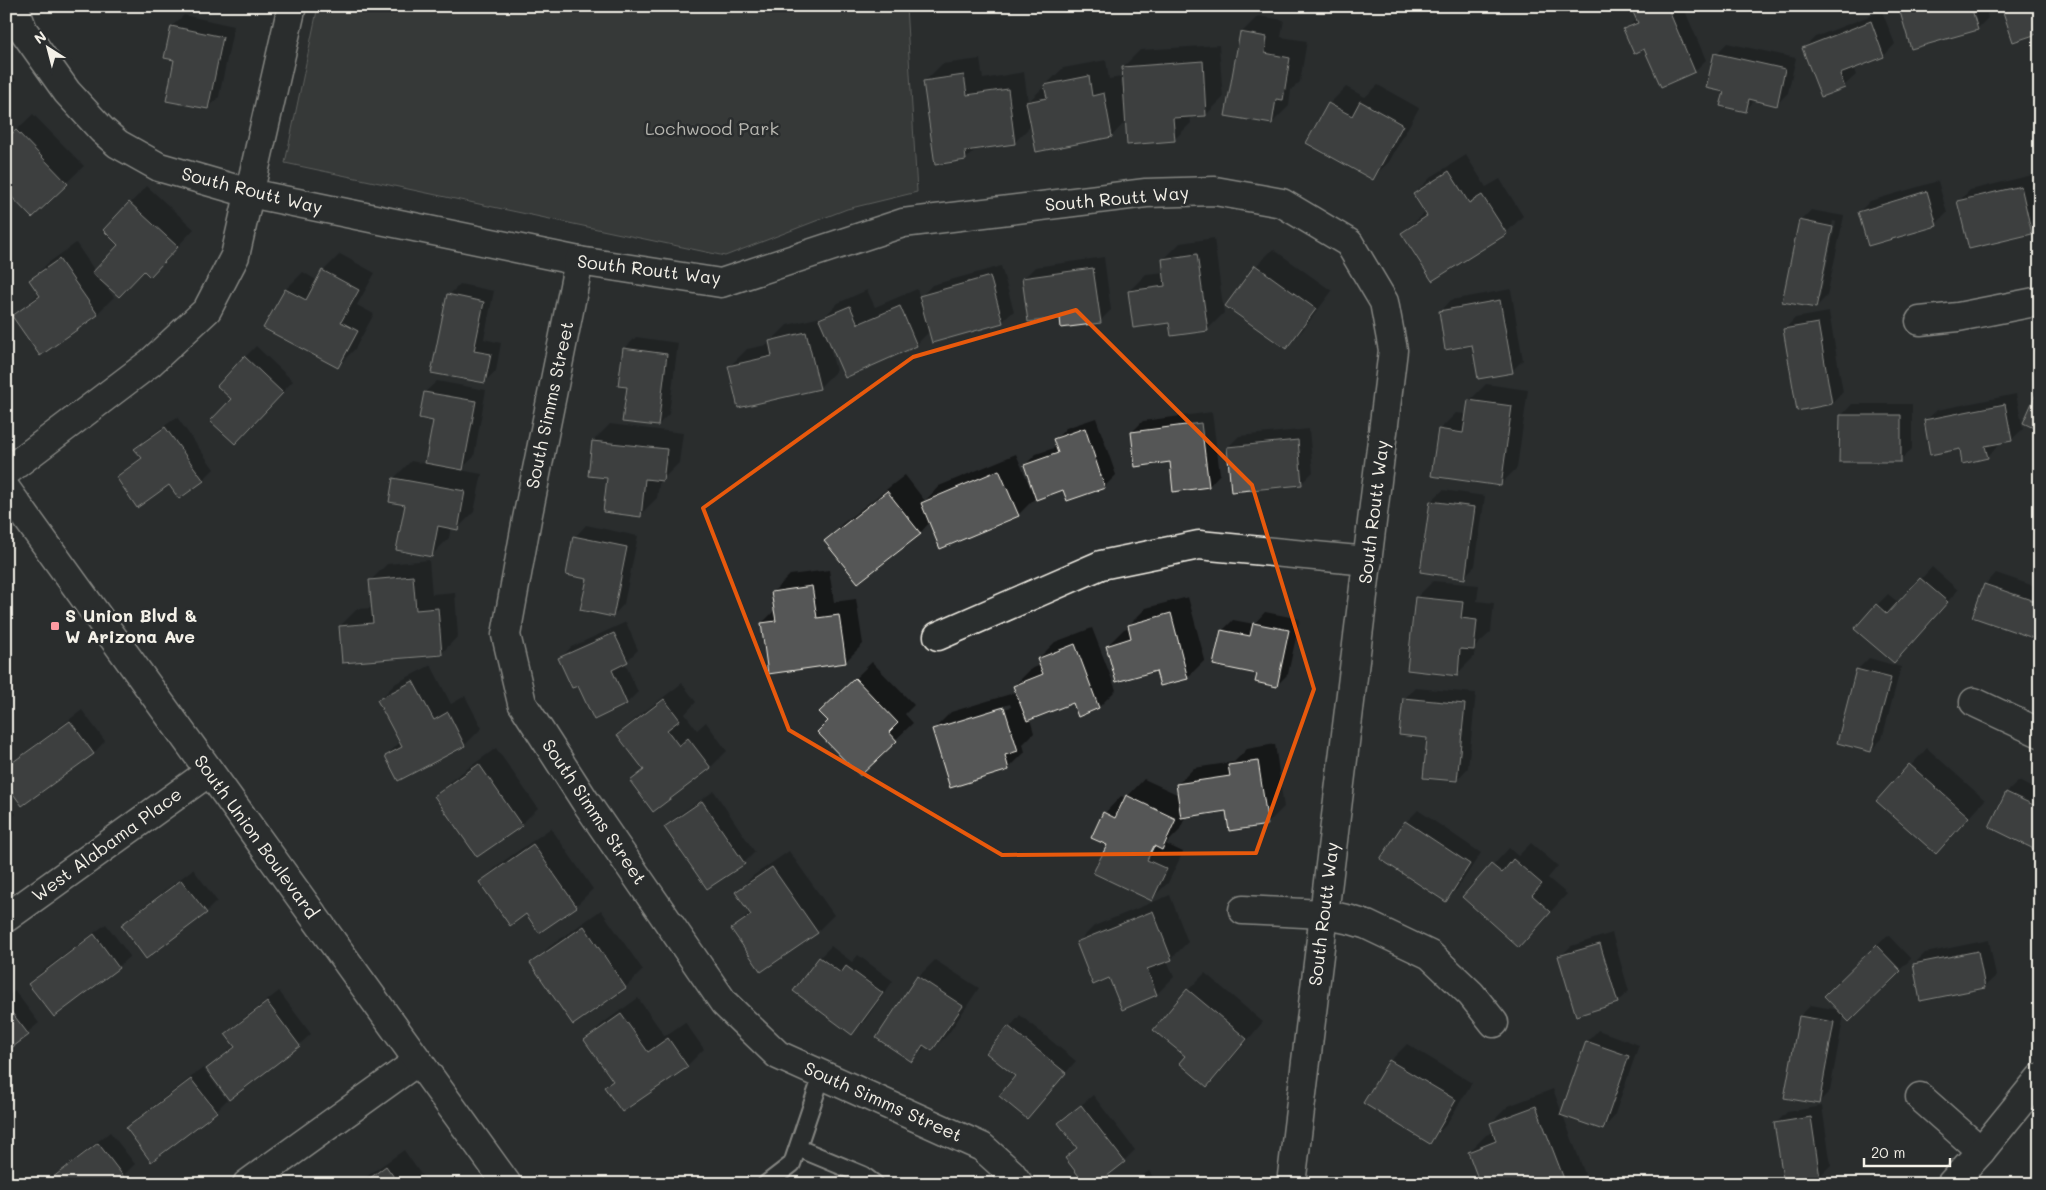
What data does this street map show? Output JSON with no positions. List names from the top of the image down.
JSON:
{
  "streets": {
    "street": [
      "South Routt Way",
      "South Simms Street",
      "South Union Boulevard",
      "West Alabama Place"
    ]
  },
  "crossings": [
    ["South Routt Way", "South Simms Street"],
    ["South Union Boulevard", "West Alabama Place"]
  ],
  "parks": ["Lochwood Park"],
  "places": {
    "transit": ["S Union Blvd & W Arizona Ave"]
  },
  "scale_bar": "20 m",
  "north": "top left"
}
